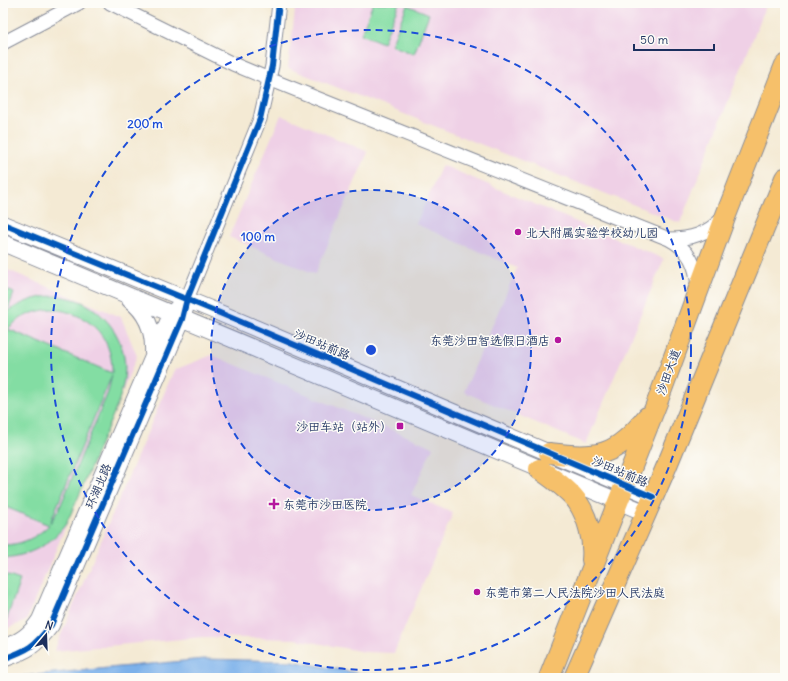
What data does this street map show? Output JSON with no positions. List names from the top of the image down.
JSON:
{
  "streets": {
    "main road": ["沙田大道"],
    "street": ["沙田站前路", "环湖北路"]
  },
  "crossings": [
    ["沙田站前路", "沙田大道"],
    ["沙田站前路", "环湖北路"]
  ],
  "places": {
    "other": ["北大附属实验学校幼儿园", "东莞沙田智选假日酒店", "东莞市第二人民法院沙田人民法庭"],
    "transit": ["沙田车站（站外）"],
    "health": ["东莞市沙田医院"]
  },
  "scale_bar": "50 m",
  "north": "top",
  "rings": ["200 m", "100 m"]
}
